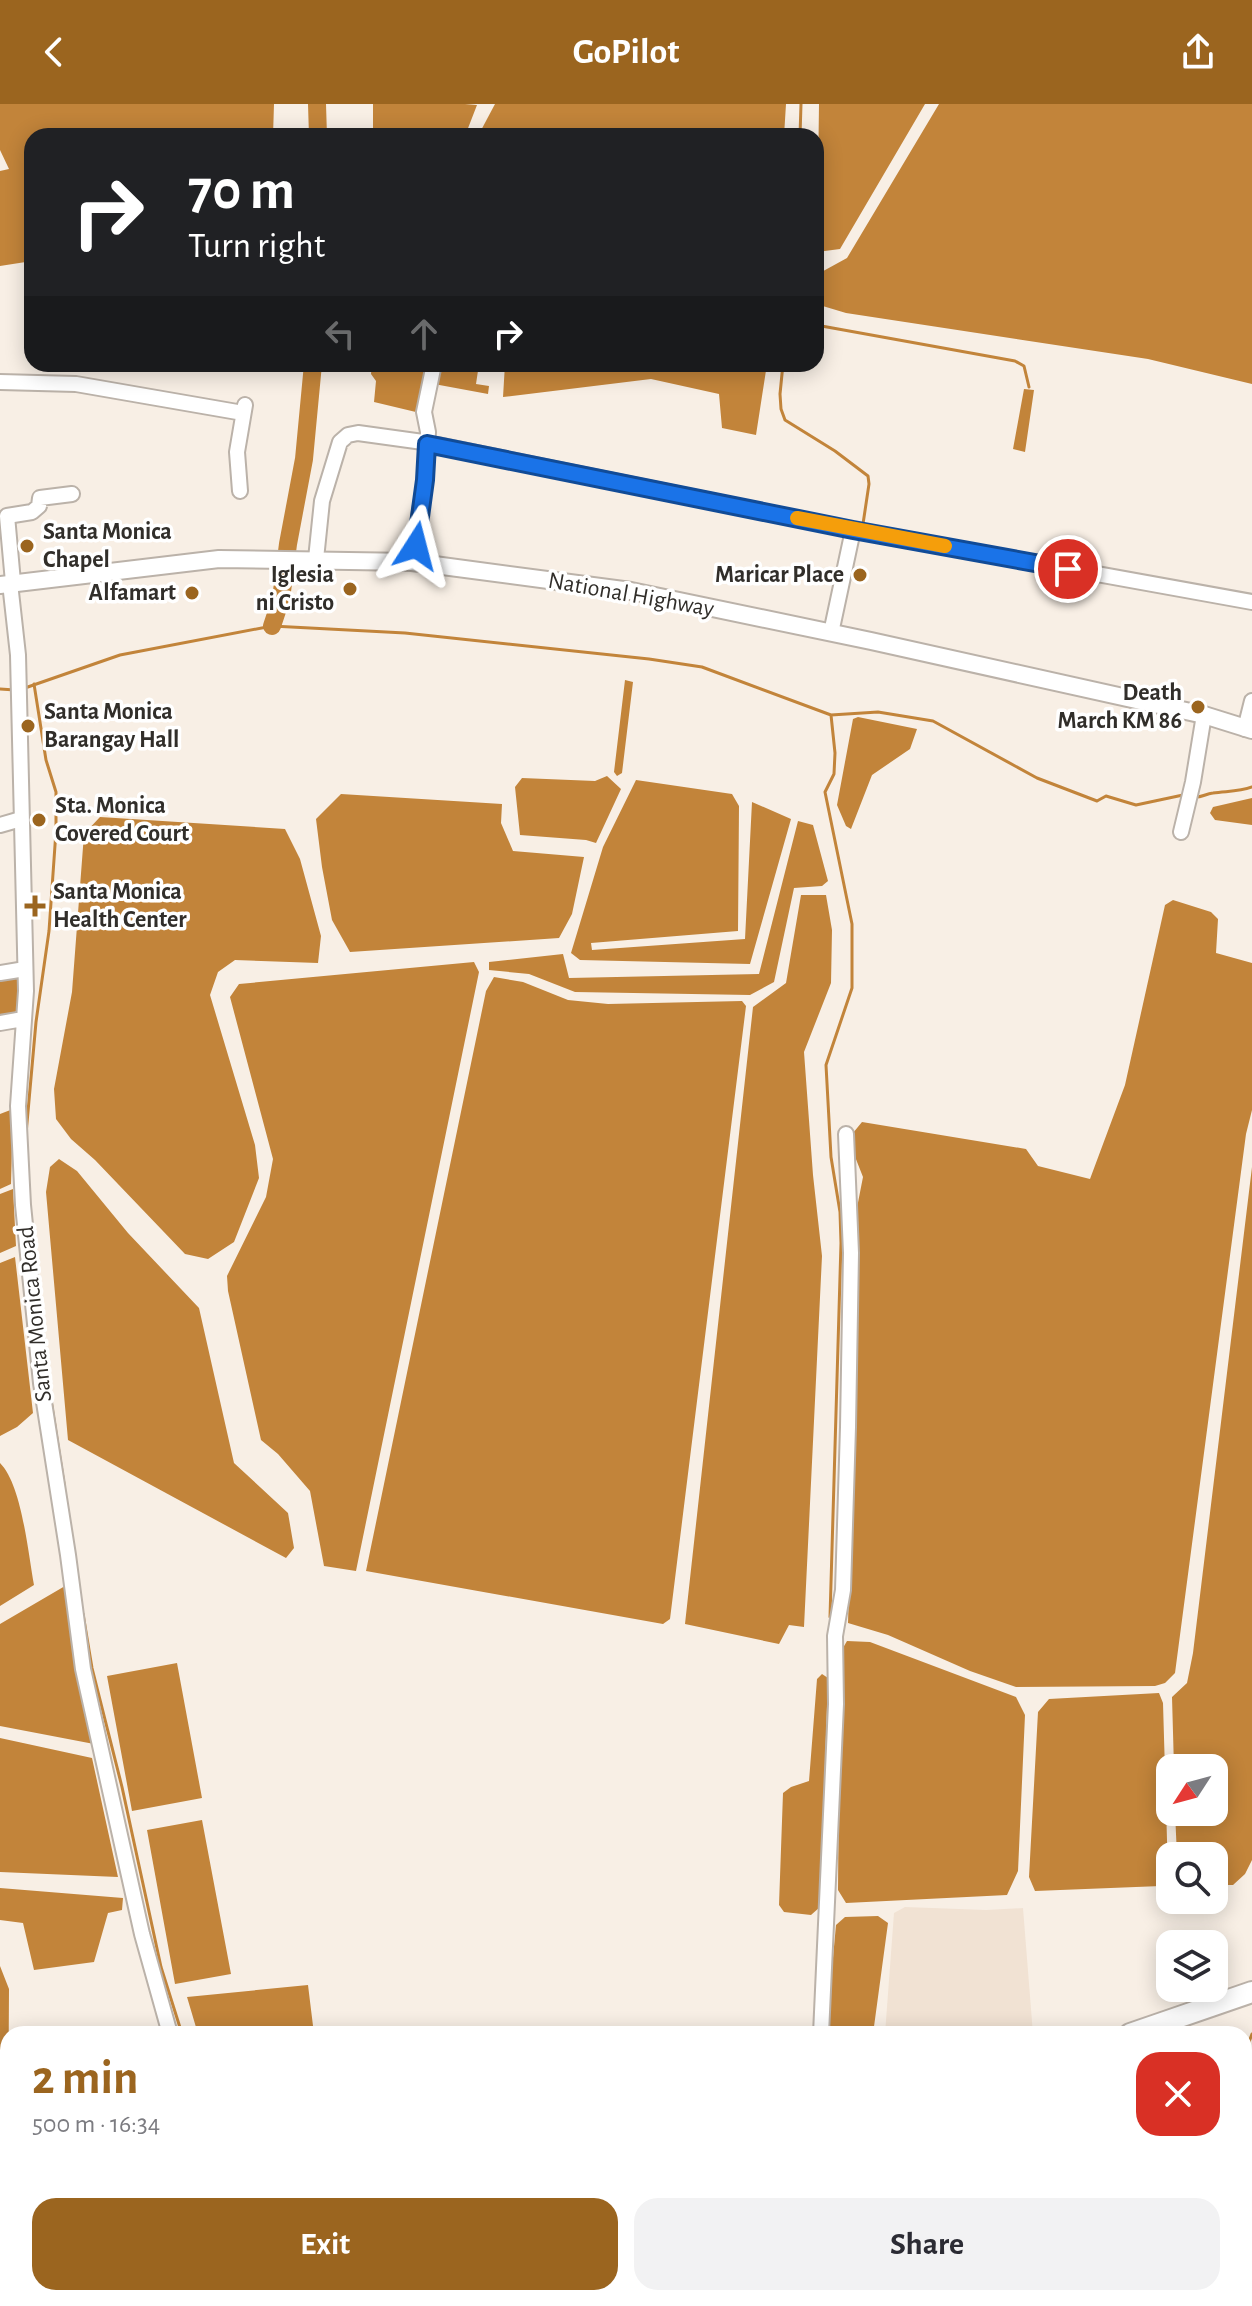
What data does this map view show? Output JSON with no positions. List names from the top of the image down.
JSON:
{
  "streets": {
    "main road": ["National Highway"],
    "street": ["Santa Monica Road"]
  },
  "crossings": [
    ["National Highway", "Santa Monica Road"]
  ],
  "places": {
    "other": [
      "Santa Monica Chapel",
      "Maricar Place",
      "Iglesia ni Cristo",
      "Alfamart",
      "Death March KM 86",
      "Santa Monica Barangay Hall",
      "Sta. Monica Covered Court"
    ],
    "health": ["Santa Monica Health Center"]
  },
  "north": "bottom left",
  "page": {
    "header": "GoPilot",
    "turn": ["70 m", "Turn right"],
    "heading": ["2 min", "500 m · 16:34"],
    "buttons": ["Exit", "Share"]
  }
}
